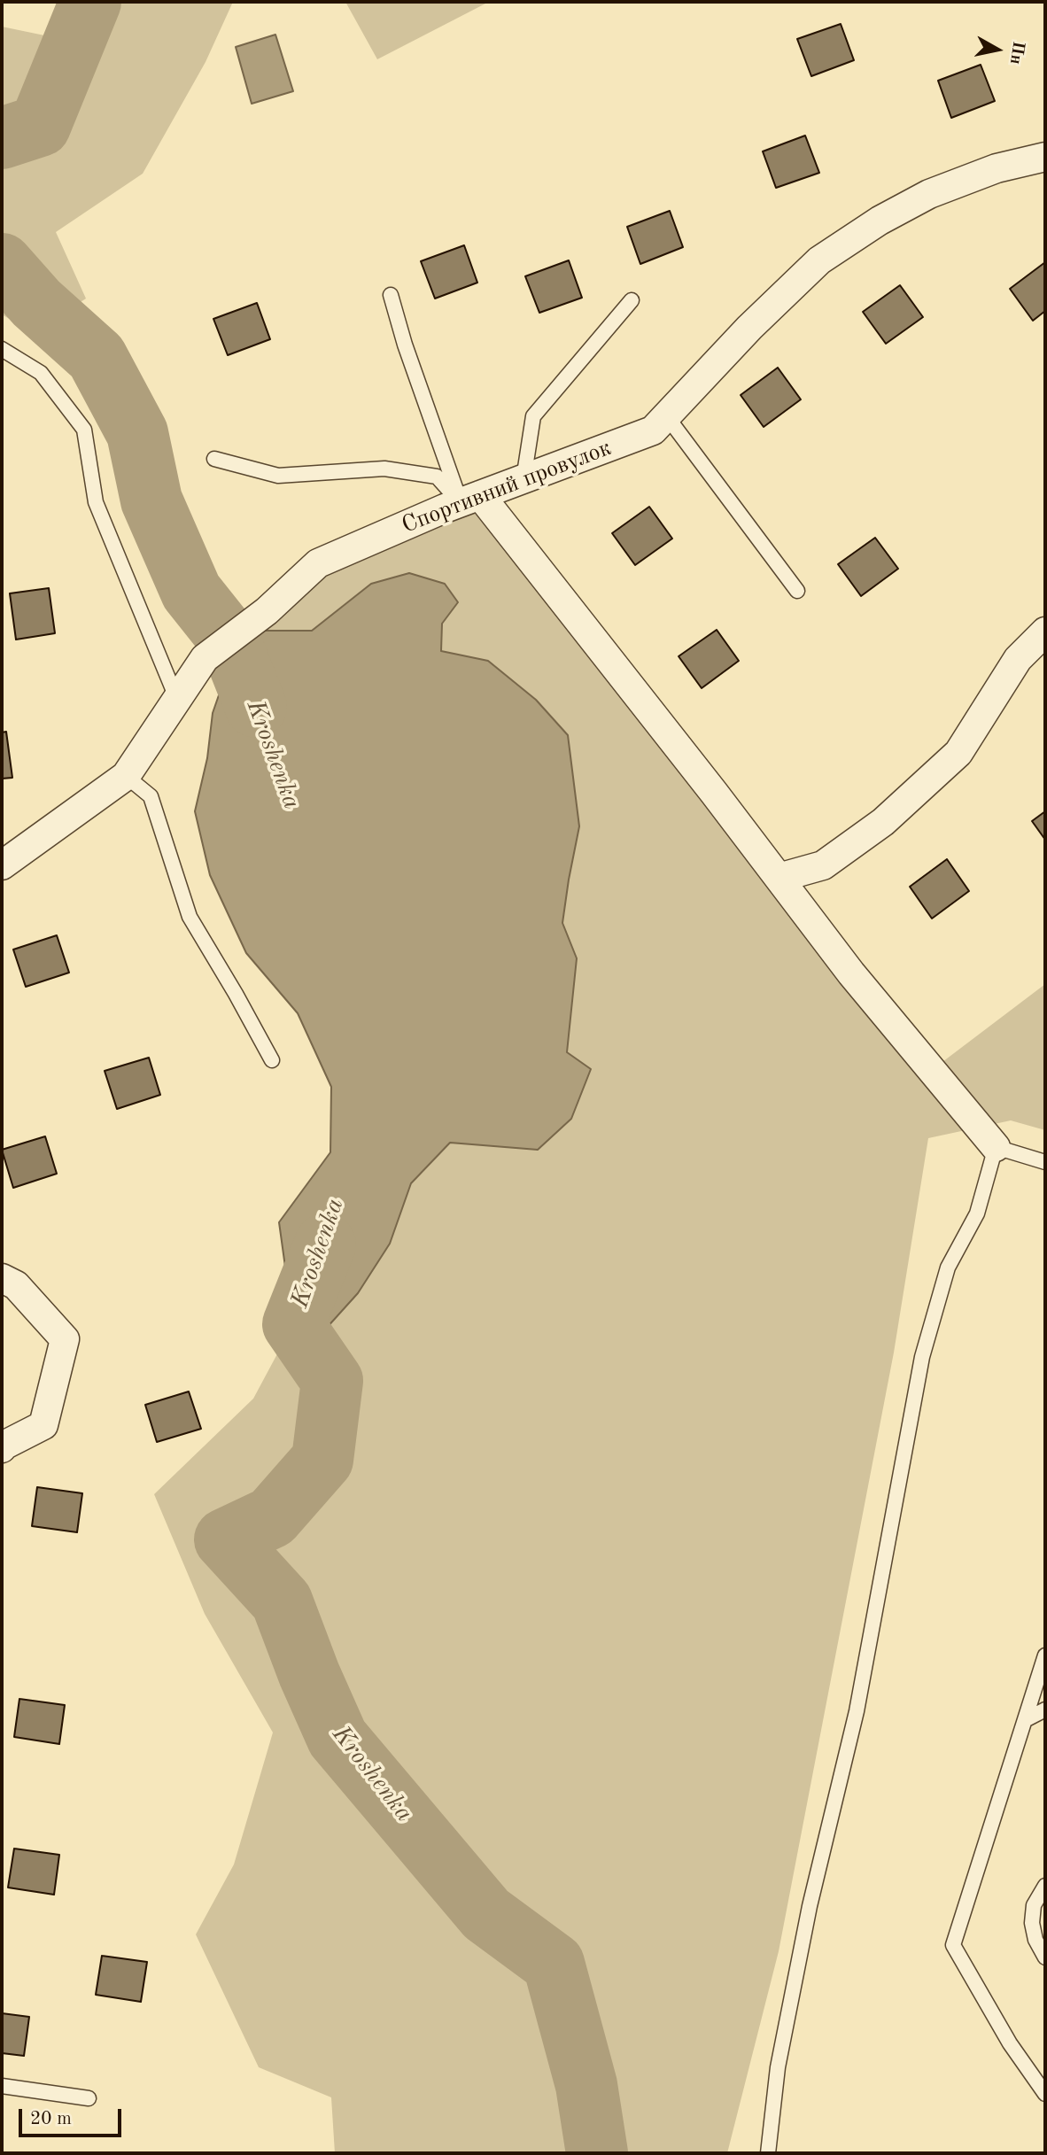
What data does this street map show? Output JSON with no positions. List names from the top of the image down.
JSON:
{
  "streets": {
    "street": ["Спортивний провулок"]
  },
  "water": ["Kroshenka"],
  "scale_bar": "20 m",
  "north": "right"
}
